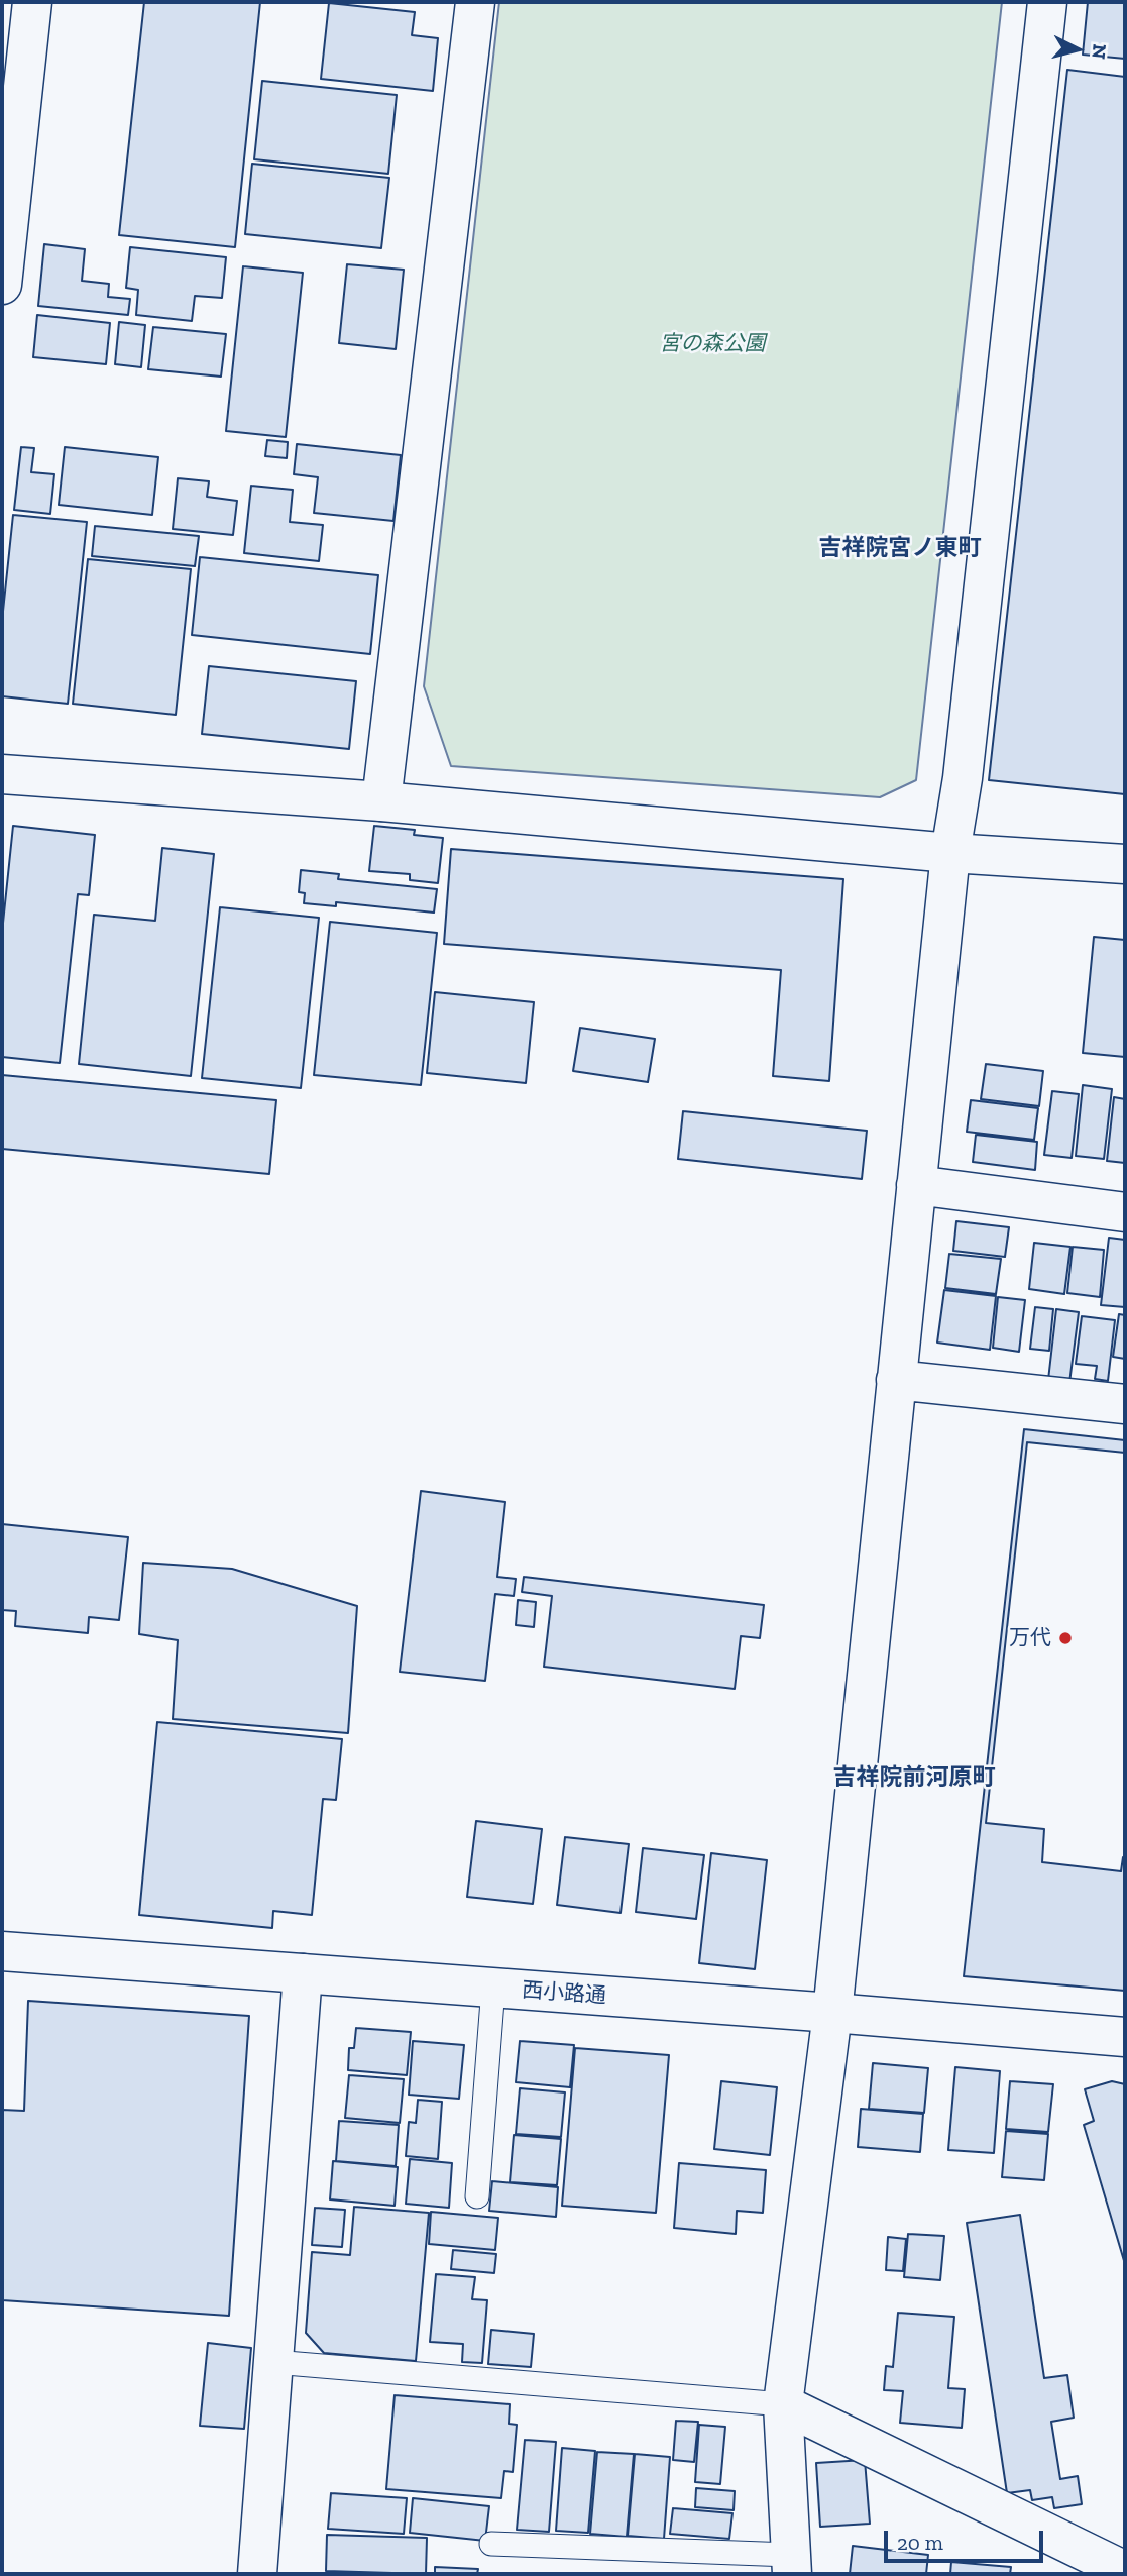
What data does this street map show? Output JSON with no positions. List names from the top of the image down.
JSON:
{
  "streets": {
    "street": ["西小路通"]
  },
  "districts": ["吉祥院宮ノ東町", "吉祥院前河原町"],
  "parks": ["宮の森公園"],
  "places": ["万代"],
  "scale_bar": "20 m",
  "north": "right"
}
